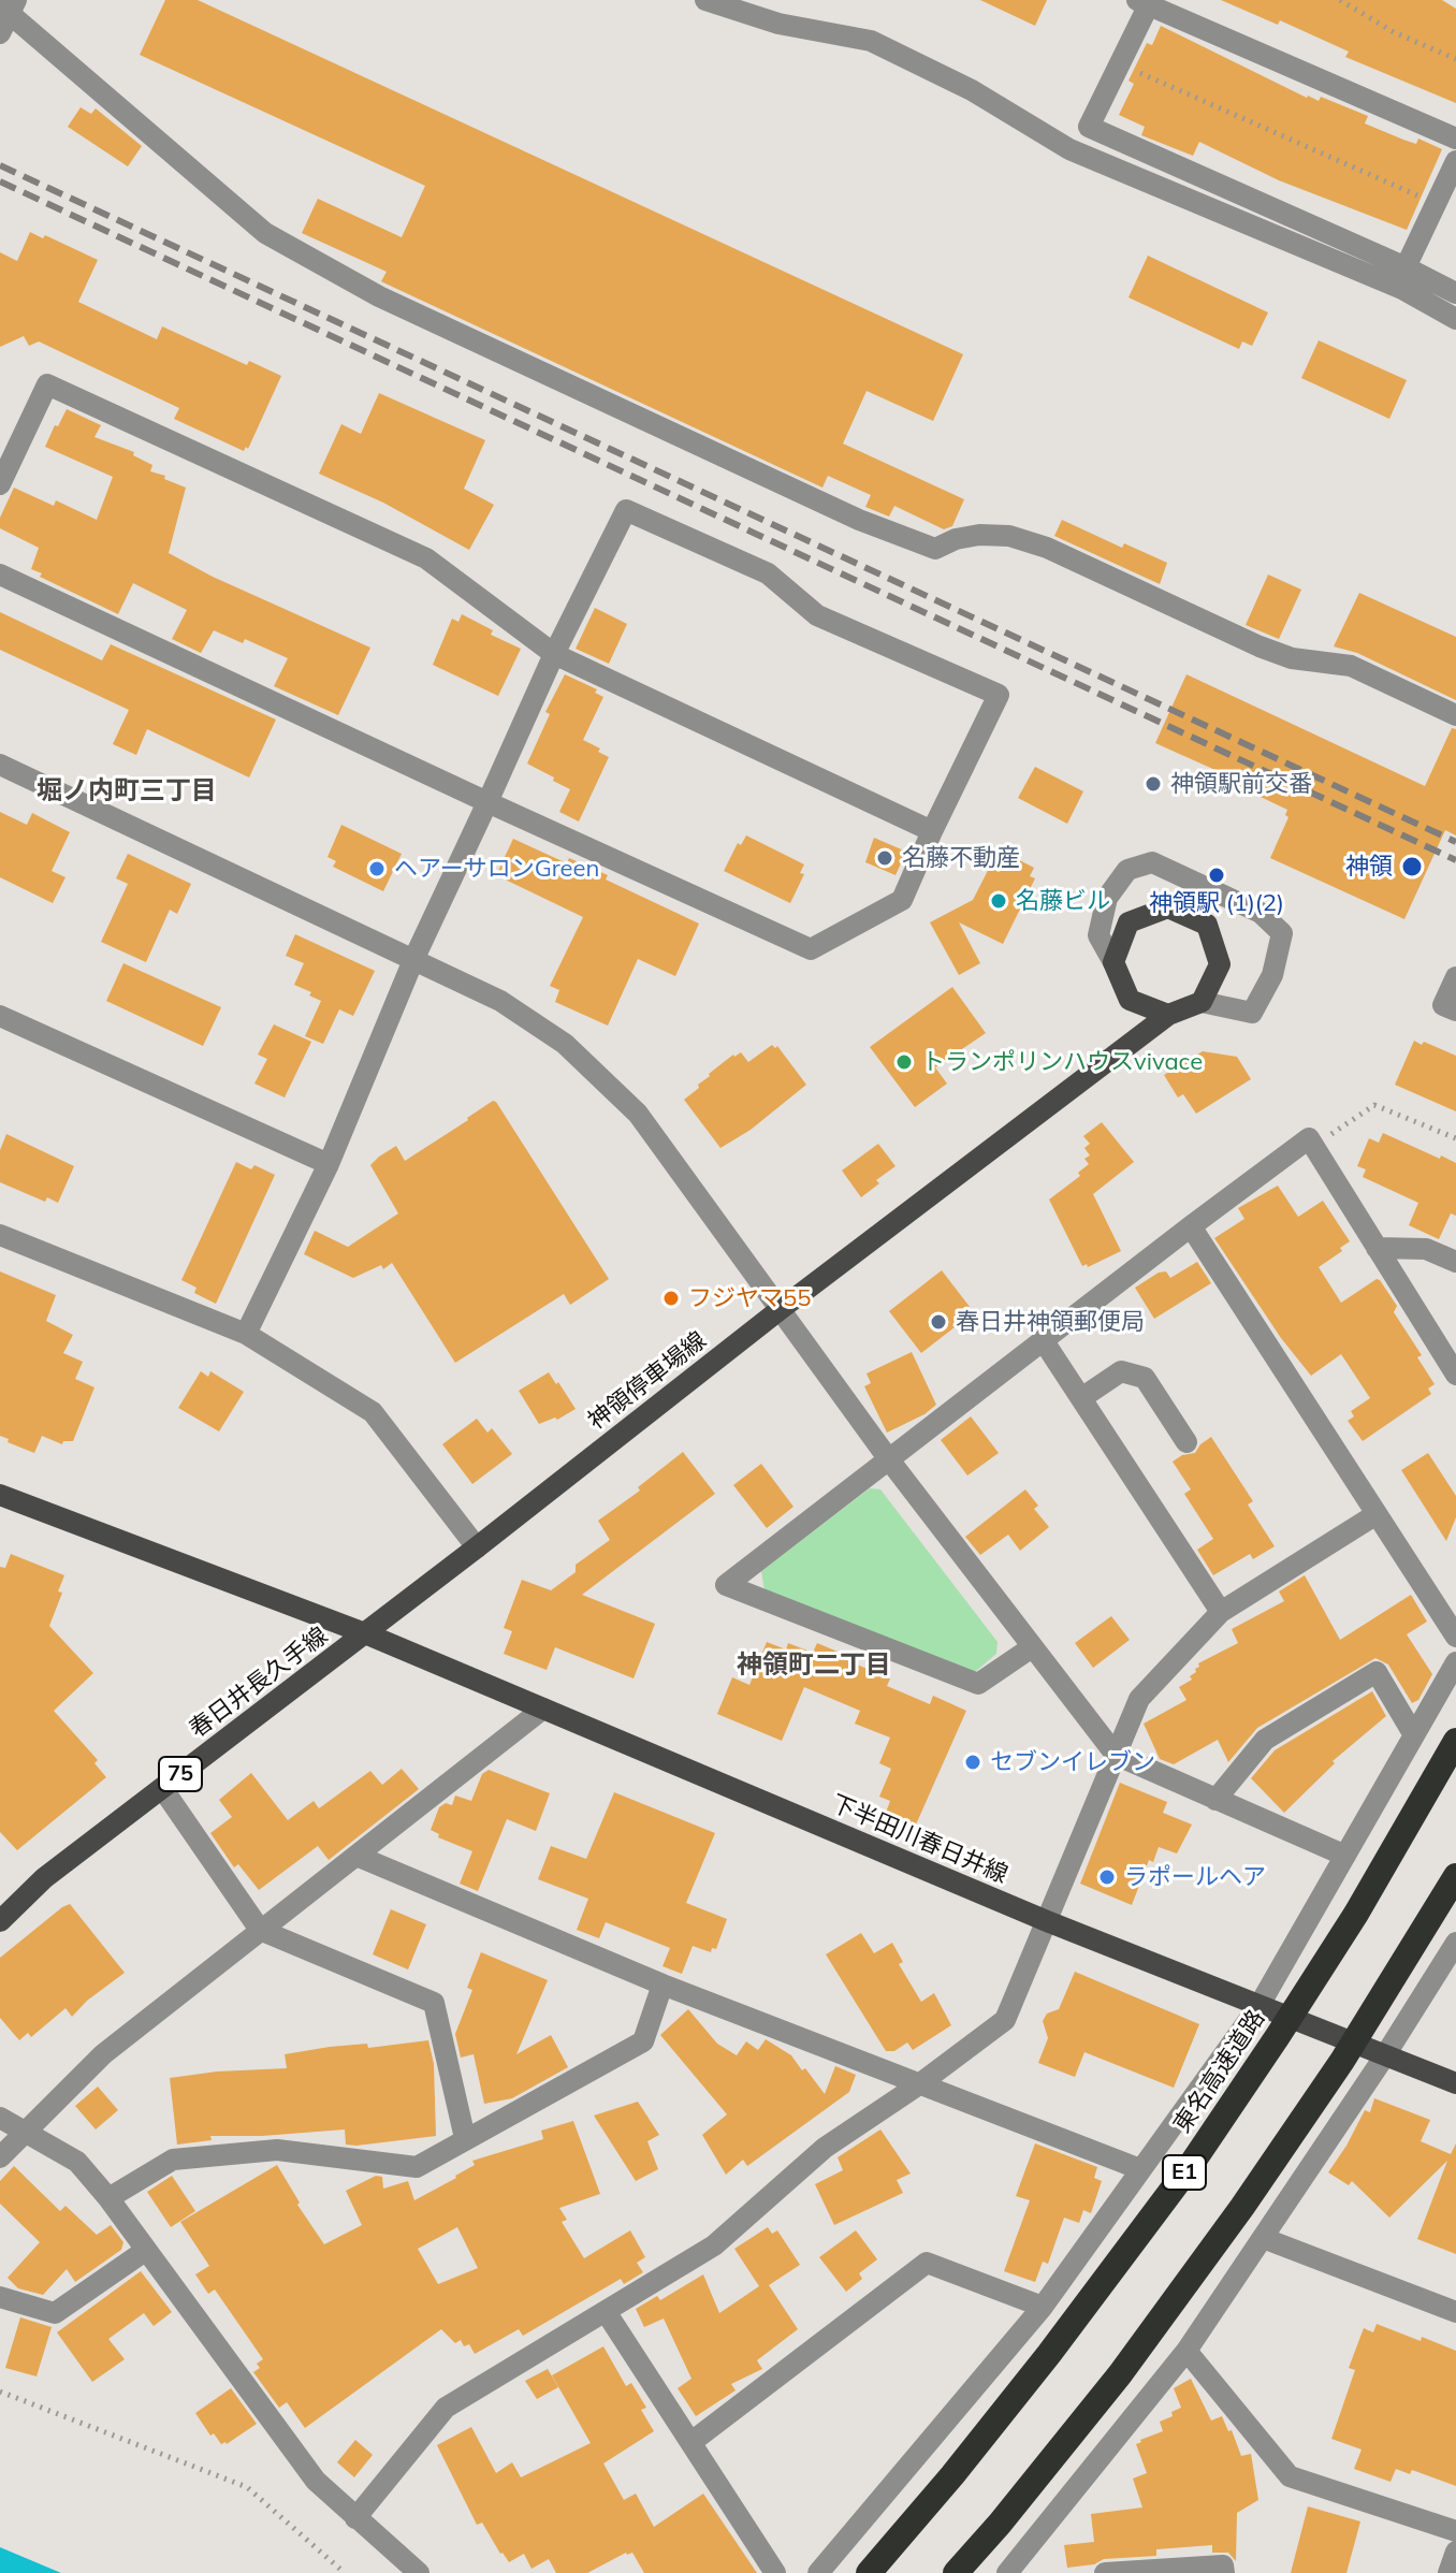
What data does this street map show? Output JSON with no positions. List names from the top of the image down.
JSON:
{
  "streets": {
    "highway": ["東名高速道路", "E1"],
    "main road": [
      "神領停車場線",
      "春日井長久手線",
      "75",
      "下半田川春日井線"
    ]
  },
  "crossings": [
    ["神領停車場線", "春日井長久手線"],
    ["神領停車場線", "下半田川春日井線"],
    ["春日井長久手線", "下半田川春日井線"]
  ],
  "districts": ["堀ノ内町三丁目", "神領町二丁目"],
  "places": [
    "神領駅前交番",
    "名藤不動産",
    "神領",
    "ヘアーサロンGreen",
    "神領駅 (1)(2)",
    "名藤ビル",
    "トランポリンハウスvivace",
    "フジヤマ55",
    "春日井神領郵便局",
    "セブンイレブン",
    "ラポールヘア"
  ]
}
